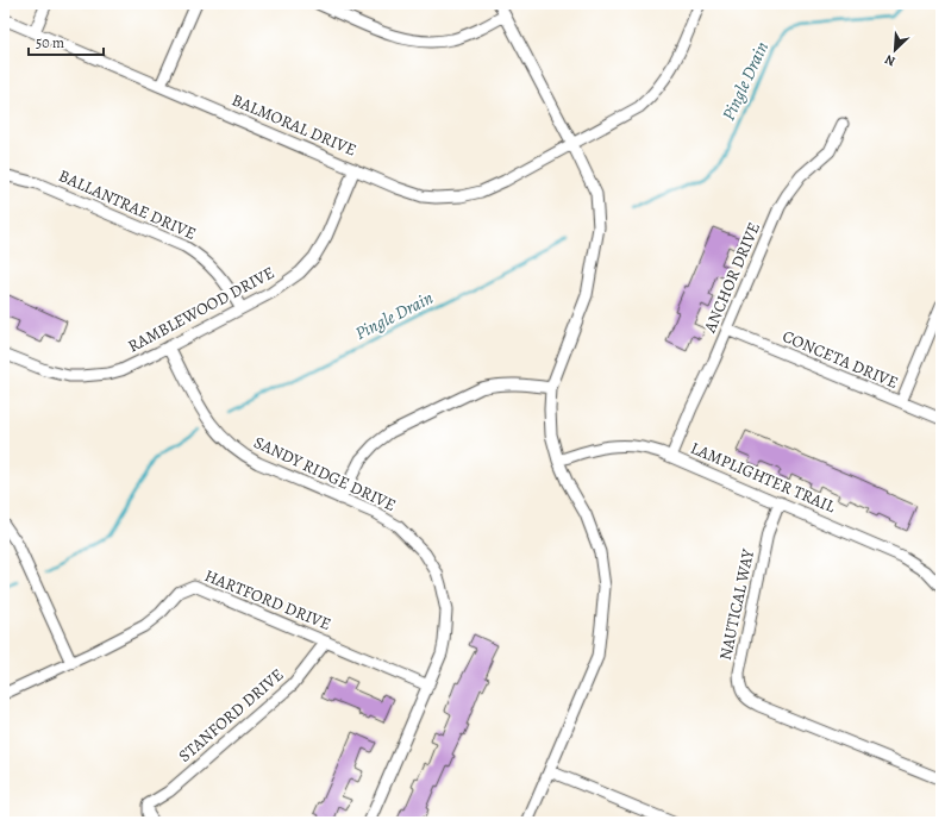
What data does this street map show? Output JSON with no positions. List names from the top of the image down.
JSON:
{
  "streets": {
    "street": [
      "BALMORAL DRIVE",
      "BALLANTRAE DRIVE",
      "ANCHOR DRIVE",
      "RAMBLEWOOD DRIVE",
      "CONCETA DRIVE",
      "SANDY RIDGE DRIVE",
      "LAMPLIGHTER TRAIL",
      "HARTFORD DRIVE",
      "NAUTICAL WAY",
      "STANFORD DRIVE"
    ]
  },
  "crossings": [
    ["BALMORAL DRIVE", "RAMBLEWOOD DRIVE"],
    ["BALLANTRAE DRIVE", "RAMBLEWOOD DRIVE"],
    ["ANCHOR DRIVE", "CONCETA DRIVE"],
    ["ANCHOR DRIVE", "LAMPLIGHTER TRAIL"],
    ["RAMBLEWOOD DRIVE", "SANDY RIDGE DRIVE"],
    ["SANDY RIDGE DRIVE", "HARTFORD DRIVE"],
    ["LAMPLIGHTER TRAIL", "NAUTICAL WAY"],
    ["HARTFORD DRIVE", "STANFORD DRIVE"]
  ],
  "water": ["Pingle Drain"],
  "scale_bar": "50 m",
  "north": "bottom left"
}
